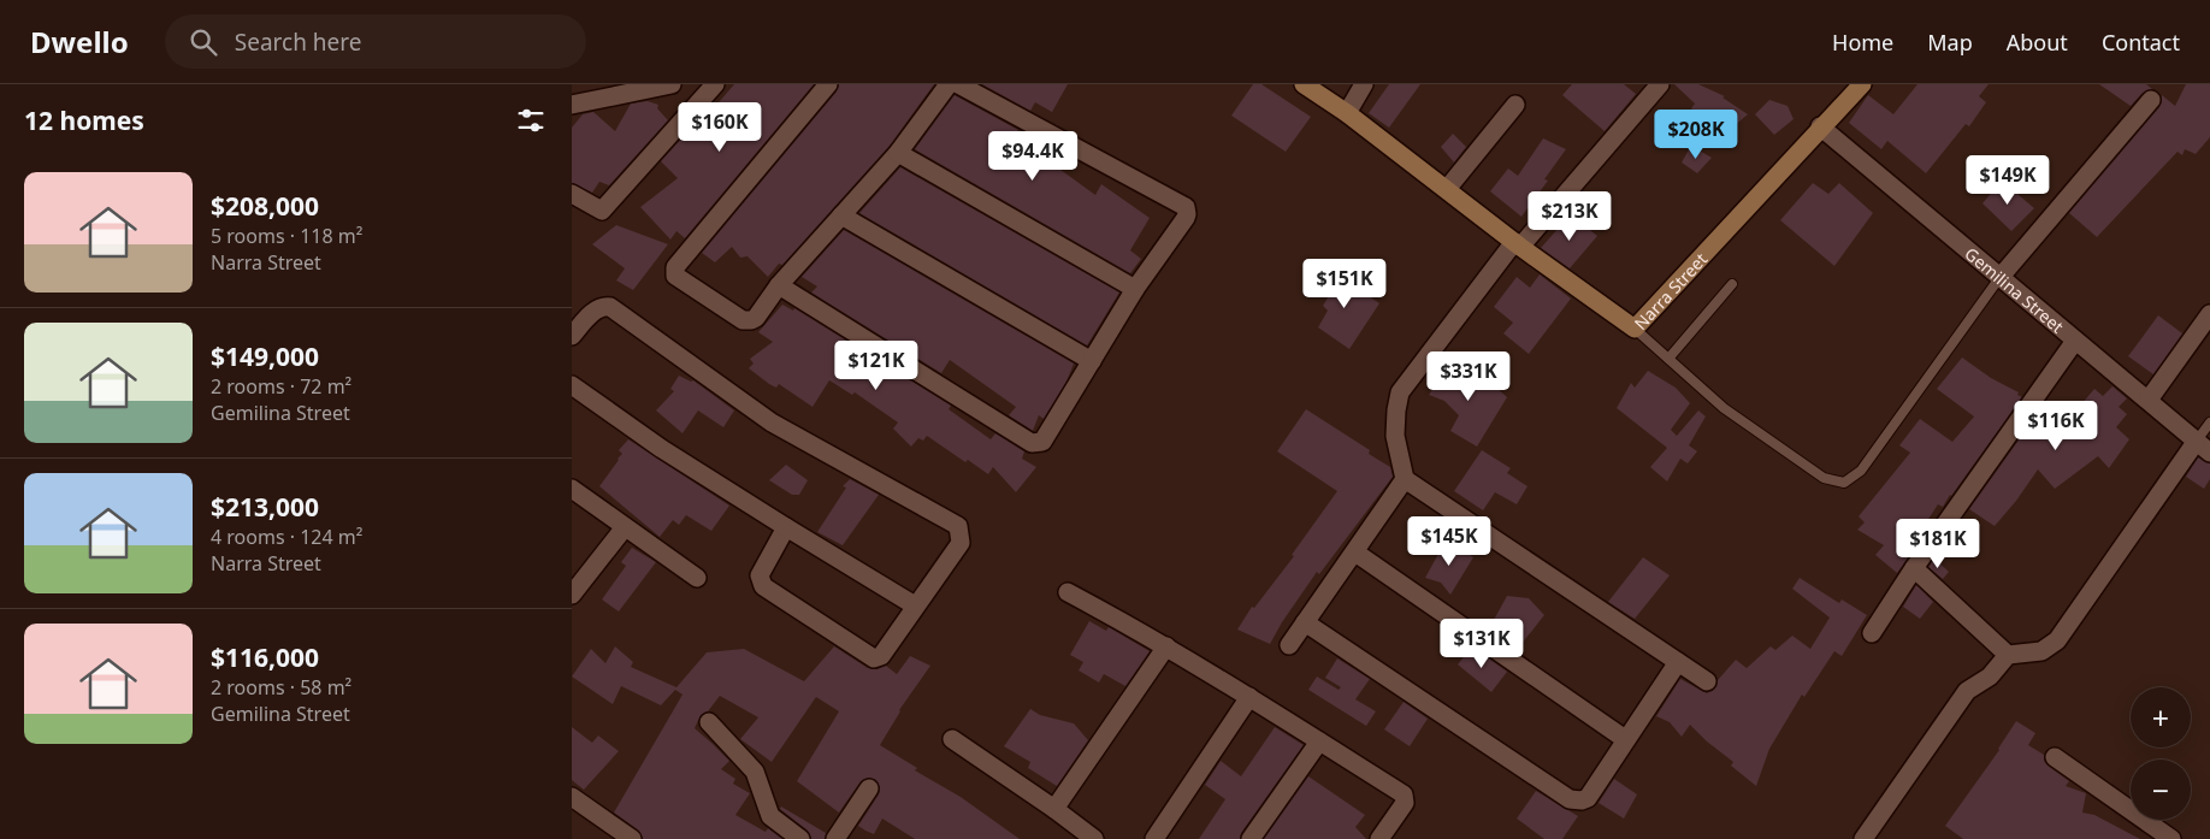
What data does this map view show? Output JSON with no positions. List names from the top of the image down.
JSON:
{
  "streets": {
    "street": ["Narra Street", "Gemilina Street"]
  },
  "crossings": [
    ["Narra Street", "Gemilina Street"]
  ],
  "page": {
    "header": "Dwello",
    "search": "Search here",
    "nav": [
      "Home",
      "Map",
      "About",
      "Contact"
    ],
    "heading": "12 homes",
    "price": [
      "$160K",
      "$208K",
      "$94.4K",
      "$149K",
      "$213K",
      "$151K",
      "$121K",
      "$331K",
      "$116K",
      "$145K",
      "$181K",
      "$131K"
    ],
    "list": [
      {
        "name": "$208,000",
        "note": "5 rooms · 118 m² · Narra Street"
      },
      {
        "name": "$149,000",
        "note": "2 rooms · 72 m² · Gemilina Street"
      },
      {
        "name": "$213,000",
        "note": "4 rooms · 124 m² · Narra Street"
      },
      {
        "name": "$116,000",
        "note": "2 rooms · 58 m² · Gemilina Street"
      }
    ],
    "map_buttons": ["+", "−"]
  }
}
